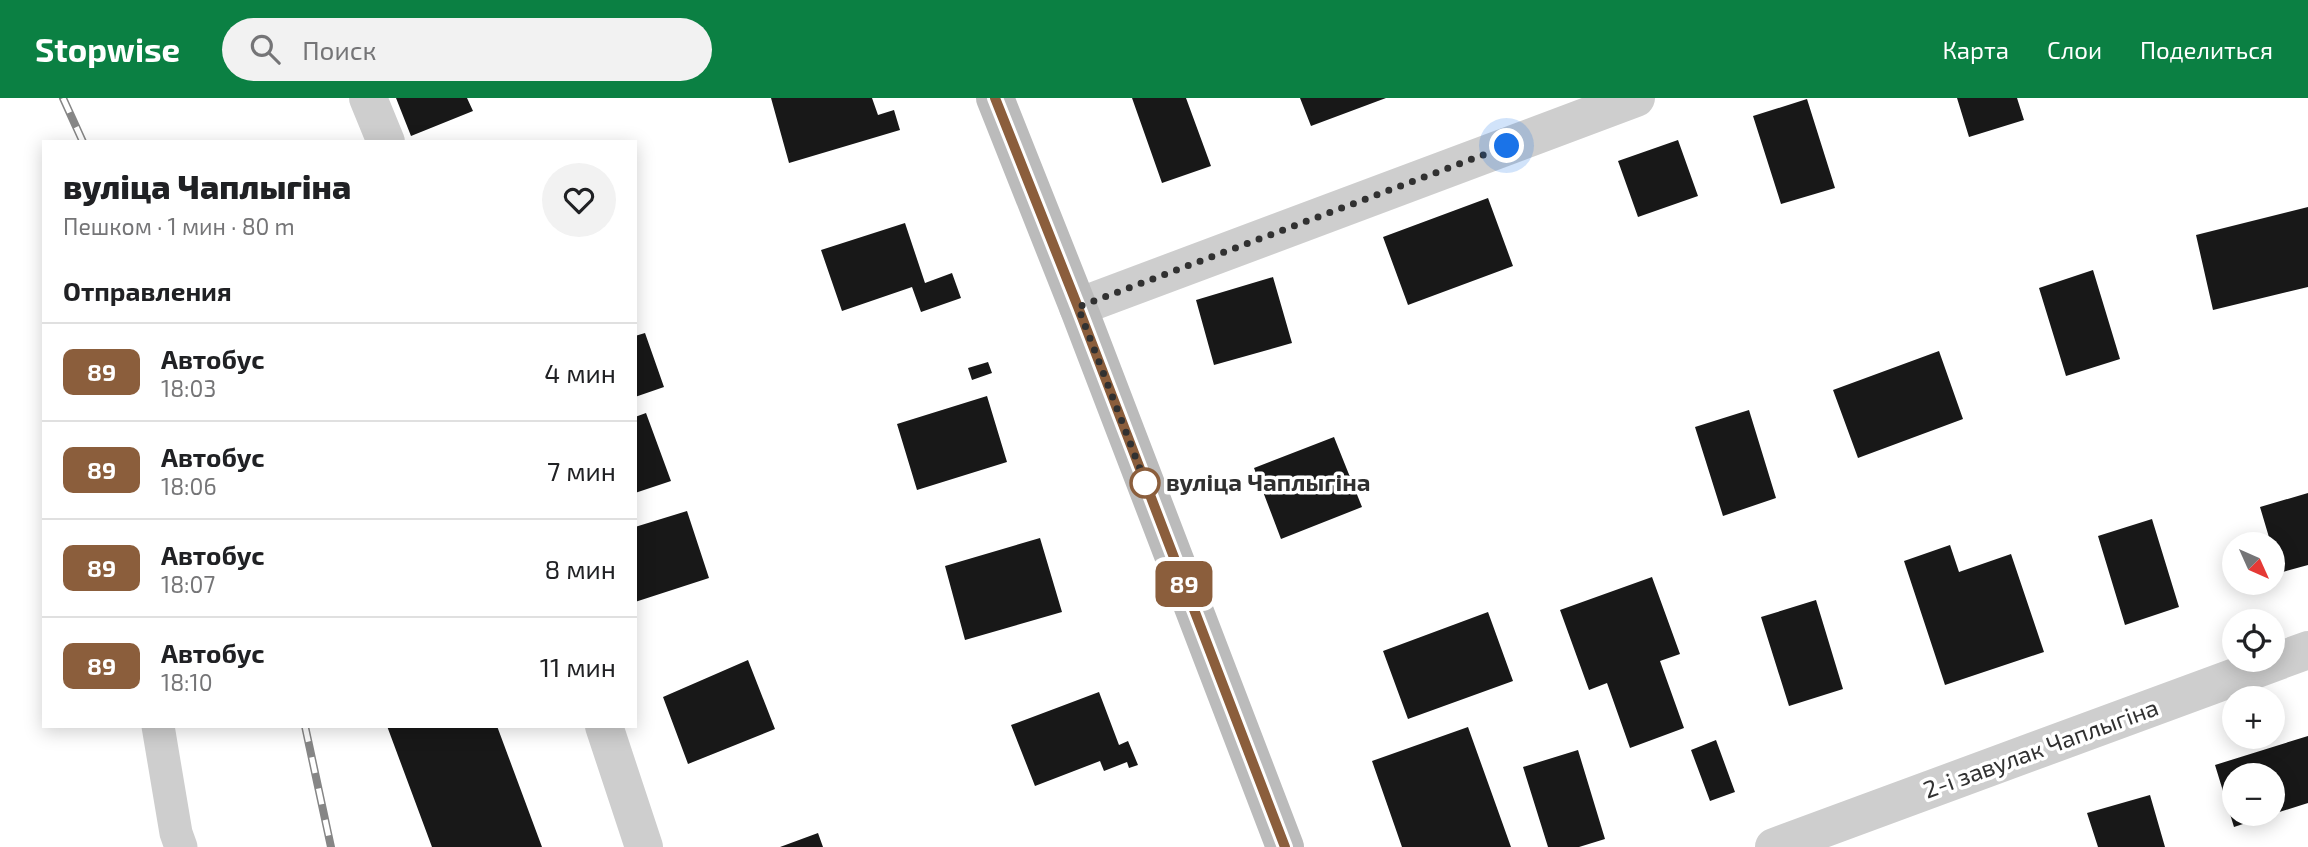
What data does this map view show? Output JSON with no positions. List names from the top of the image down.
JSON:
{
  "streets": {
    "street": ["2-і завулак Чаплыгіна"]
  },
  "places": ["вуліца Чаплыгіна"],
  "lines": ["bus line 89"],
  "north": "bottom right",
  "page": {
    "header": "Stopwise",
    "search": "Поиск",
    "nav": ["Карта", "Слои", "Поделиться"],
    "on_map": "89",
    "heading": [
      ["вуліца Чаплыгіна", "Пешком · 1 мин · 80 m"],
      "Отправления"
    ],
    "list": [
      {
        "mark": "89",
        "name": "Автобус",
        "note": "18:03",
        "value": "4 мин"
      },
      {
        "mark": "89",
        "name": "Автобус",
        "note": "18:06",
        "value": "7 мин"
      },
      {
        "mark": "89",
        "name": "Автобус",
        "note": "18:07",
        "value": "8 мин"
      },
      {
        "mark": "89",
        "name": "Автобус",
        "note": "18:10",
        "value": "11 мин"
      }
    ],
    "map_buttons": ["+", "−"]
  }
}
